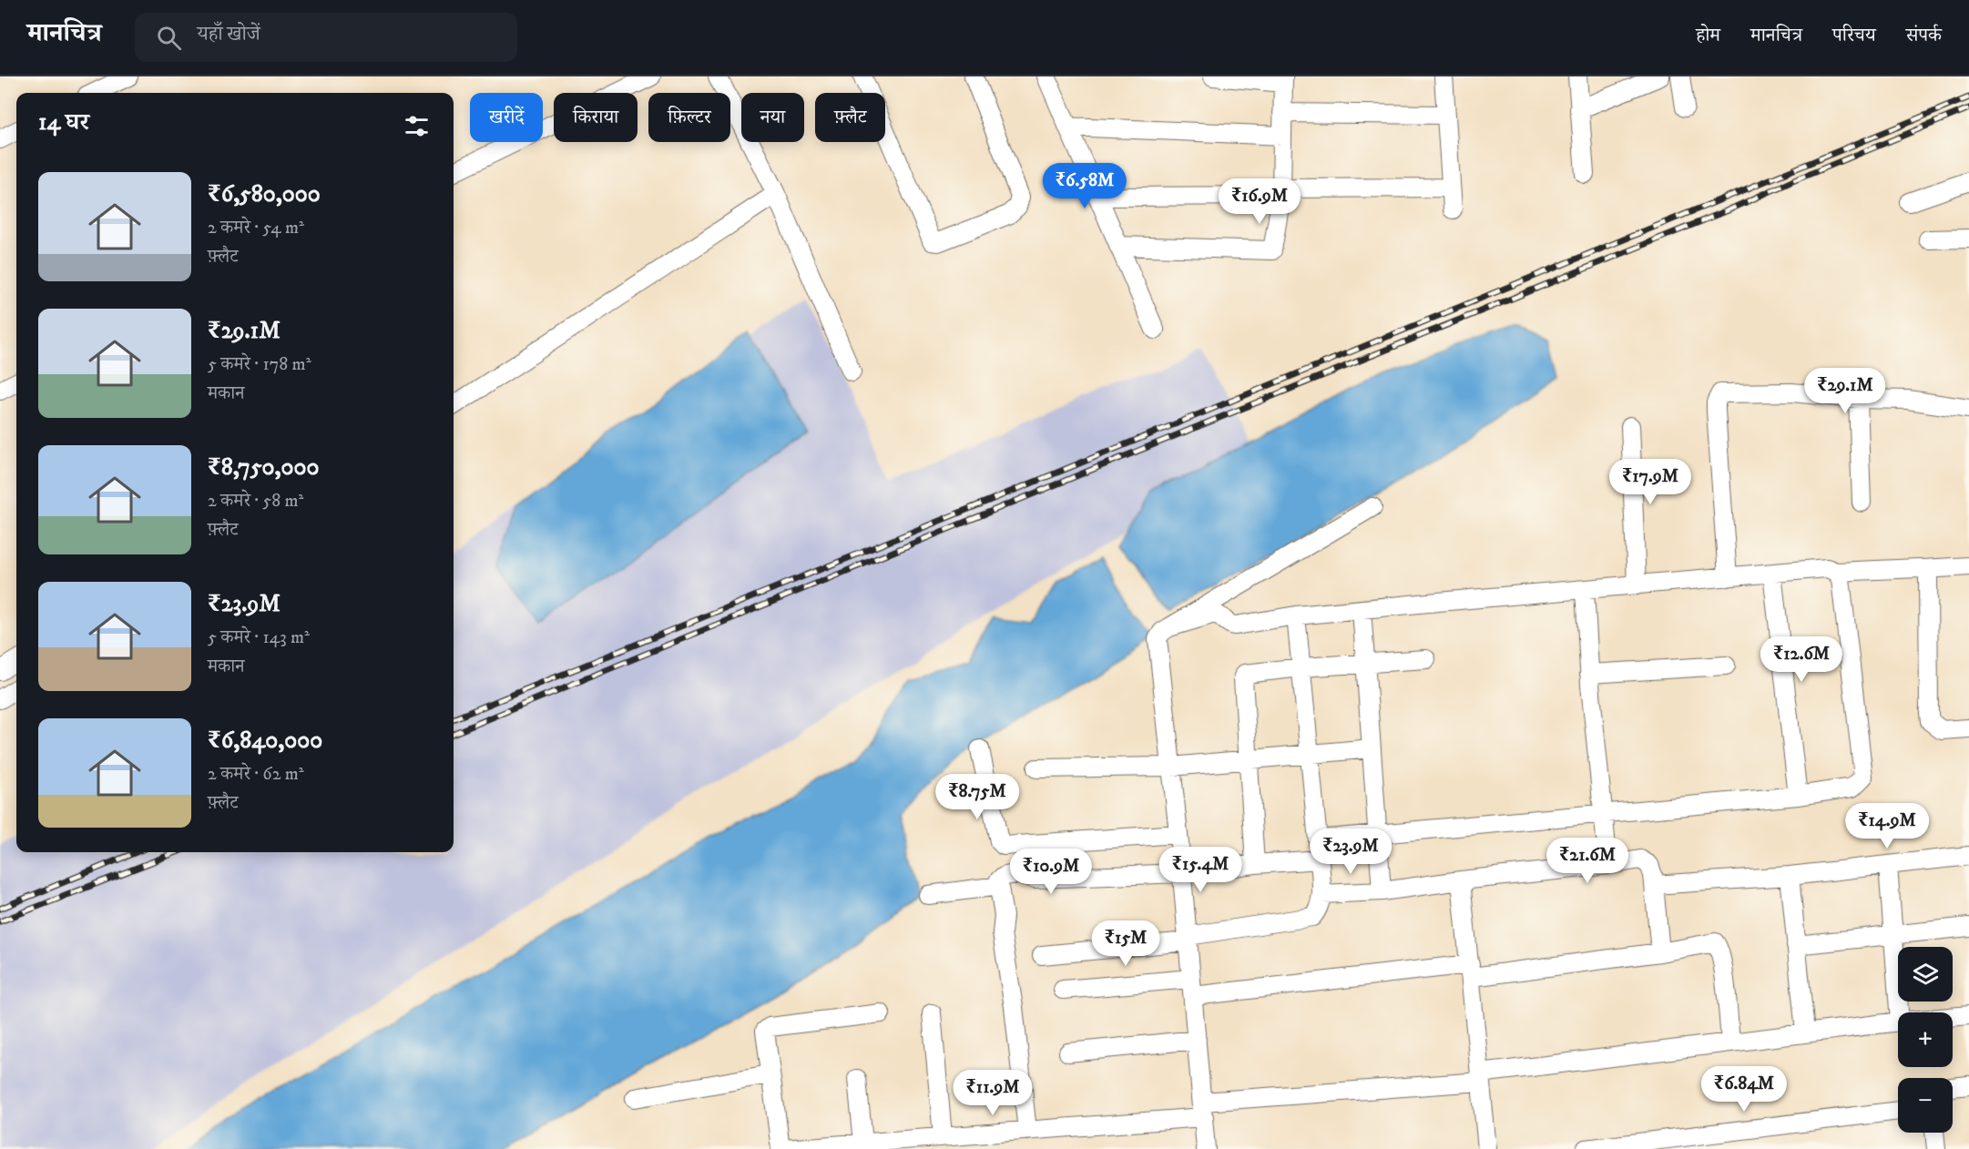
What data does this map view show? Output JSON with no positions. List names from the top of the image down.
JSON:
{
  "page": {
    "header": "मानचित्र",
    "search": "यहाँ खोजें",
    "nav": [
      "होम",
      "मानचित्र",
      "परिचय",
      "संपर्क"
    ],
    "chip": [
      "खरीदें",
      "किराया",
      "फ़िल्टर",
      "नया",
      "फ़्लैट"
    ],
    "heading": "14 घर",
    "list": [
      {
        "name": "₹6,580,000",
        "note": "2 कमरे · 54 m² · फ़्लैट"
      },
      {
        "name": "₹29.1M",
        "note": "5 कमरे · 178 m² · मकान"
      },
      {
        "name": "₹8,750,000",
        "note": "2 कमरे · 58 m² · फ़्लैट"
      },
      {
        "name": "₹23.9M",
        "note": "5 कमरे · 143 m² · मकान"
      },
      {
        "name": "₹6,840,000",
        "note": "2 कमरे · 62 m² · फ़्लैट"
      }
    ],
    "price": [
      "₹6.58M",
      "₹16.9M",
      "₹29.1M",
      "₹17.9M",
      "₹12.6M",
      "₹8.75M",
      "₹14.9M",
      "₹23.9M",
      "₹21.6M",
      "₹15.4M",
      "₹10.9M",
      "₹15M",
      "₹6.84M",
      "₹11.9M"
    ],
    "map_buttons": ["+", "−"]
  }
}
